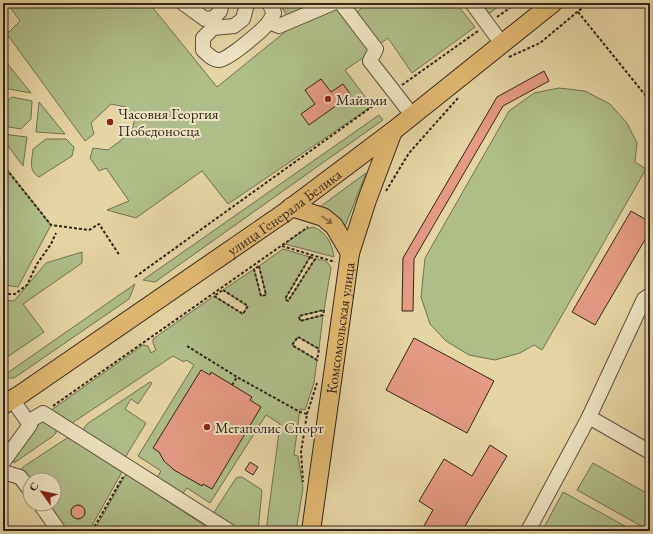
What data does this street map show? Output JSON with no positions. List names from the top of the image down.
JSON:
{
  "streets": {
    "main road": ["улица Генерала Белика", "Комсомольская улица"]
  },
  "crossings": [
    ["улица Генерала Белика", "Комсомольская улица"]
  ],
  "places": ["Майями", "Часовня Георгия Победоносца", "Мегаполис Спорт"],
  "north": "top left"
}
